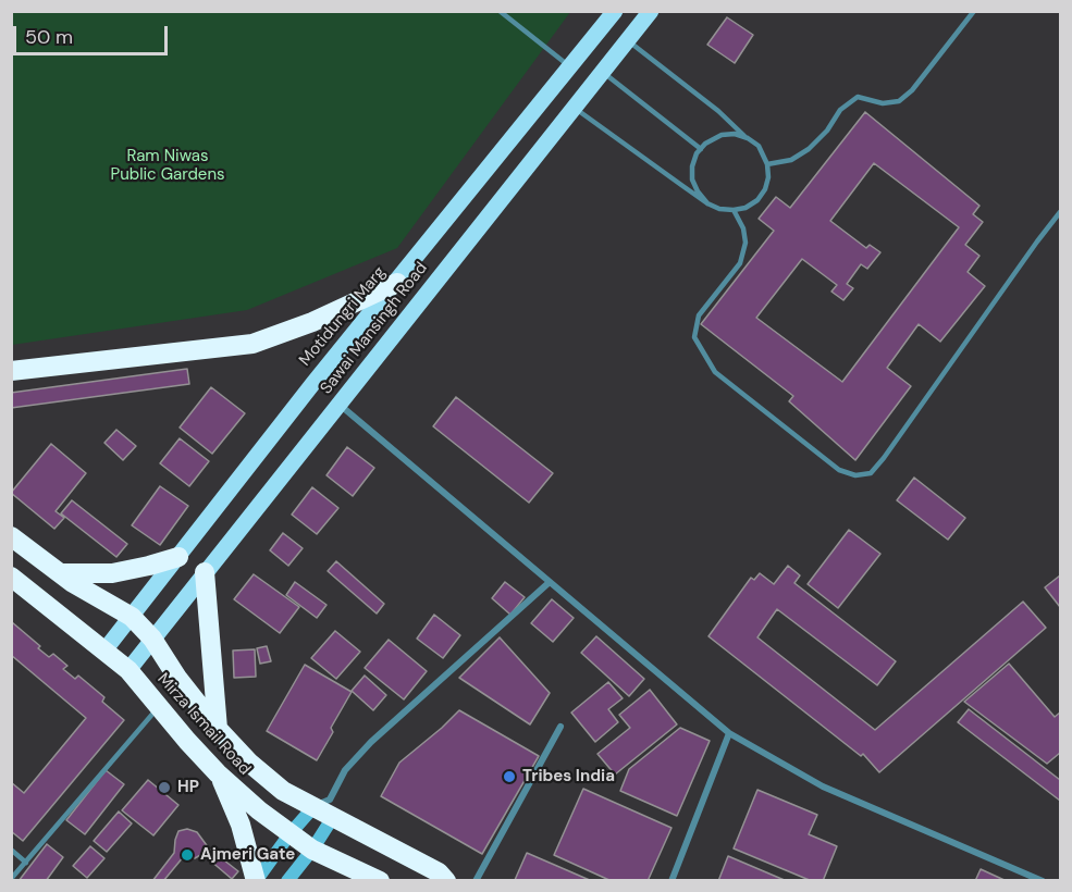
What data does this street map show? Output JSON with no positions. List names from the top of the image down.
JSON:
{
  "streets": {
    "highway": ["Mirza Ismail Road"],
    "main road": ["Motidungri Marg", "Sawai Mansingh Road"]
  },
  "crossings": [
    ["Motidungri Marg", "Mirza Ismail Road"],
    ["Sawai Mansingh Road", "Mirza Ismail Road"]
  ],
  "parks": ["Ram Niwas Public Gardens"],
  "places": ["Tribes India", "HP", "Ajmeri Gate"],
  "scale_bar": "50 m"
}
